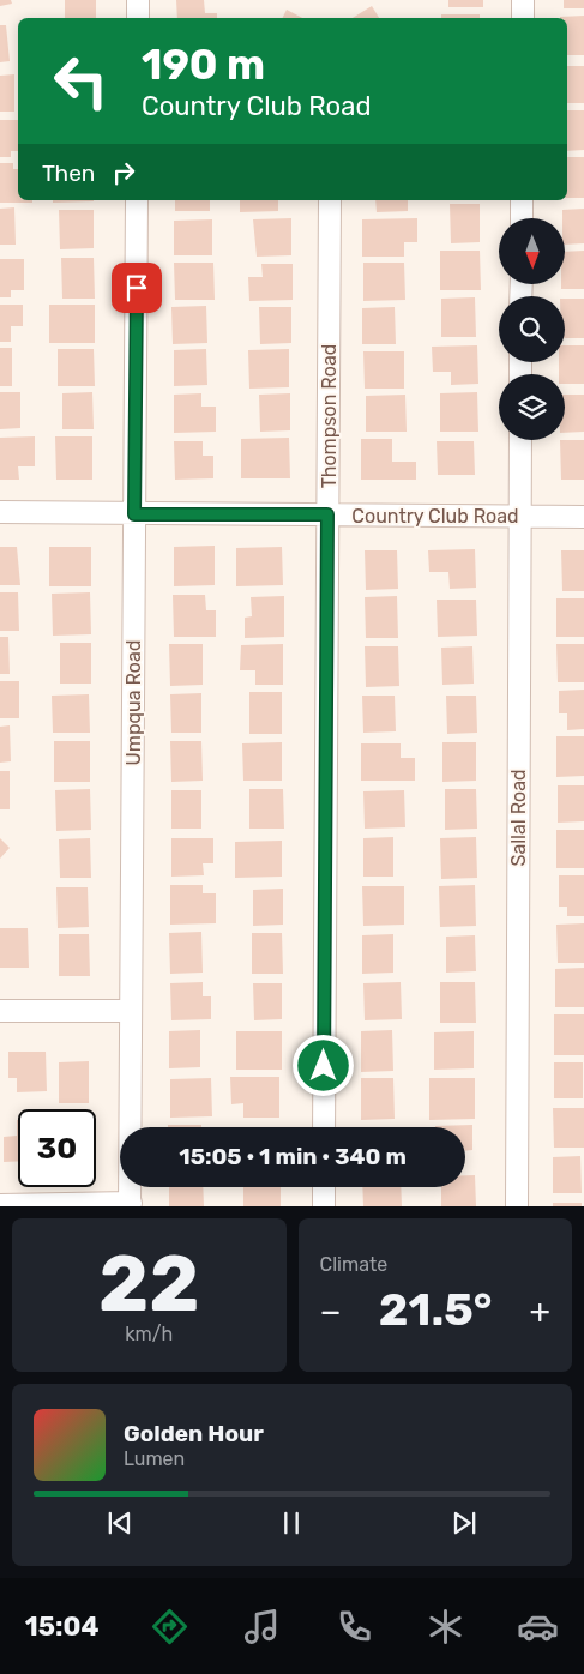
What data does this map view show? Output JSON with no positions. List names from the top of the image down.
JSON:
{
  "streets": {
    "street": [
      "Thompson Road",
      "Country Club Road",
      "Umpqua Road",
      "Sallal Road"
    ]
  },
  "crossings": [
    ["Thompson Road", "Country Club Road"],
    ["Country Club Road", "Umpqua Road"],
    ["Country Club Road", "Sallal Road"]
  ],
  "north": "bottom",
  "page": {
    "turn": ["190 m", "Country Club Road"],
    "then": "Then",
    "limit": "30",
    "trip": "15:05 · 1 min · 340 m",
    "tile": [
      ["22", "km/h"],
      "Climate"
    ],
    "heat": ["−", "21.5°", "+"],
    "song": ["Golden Hour", "Lumen"],
    "tabs": "15:04"
  }
}
